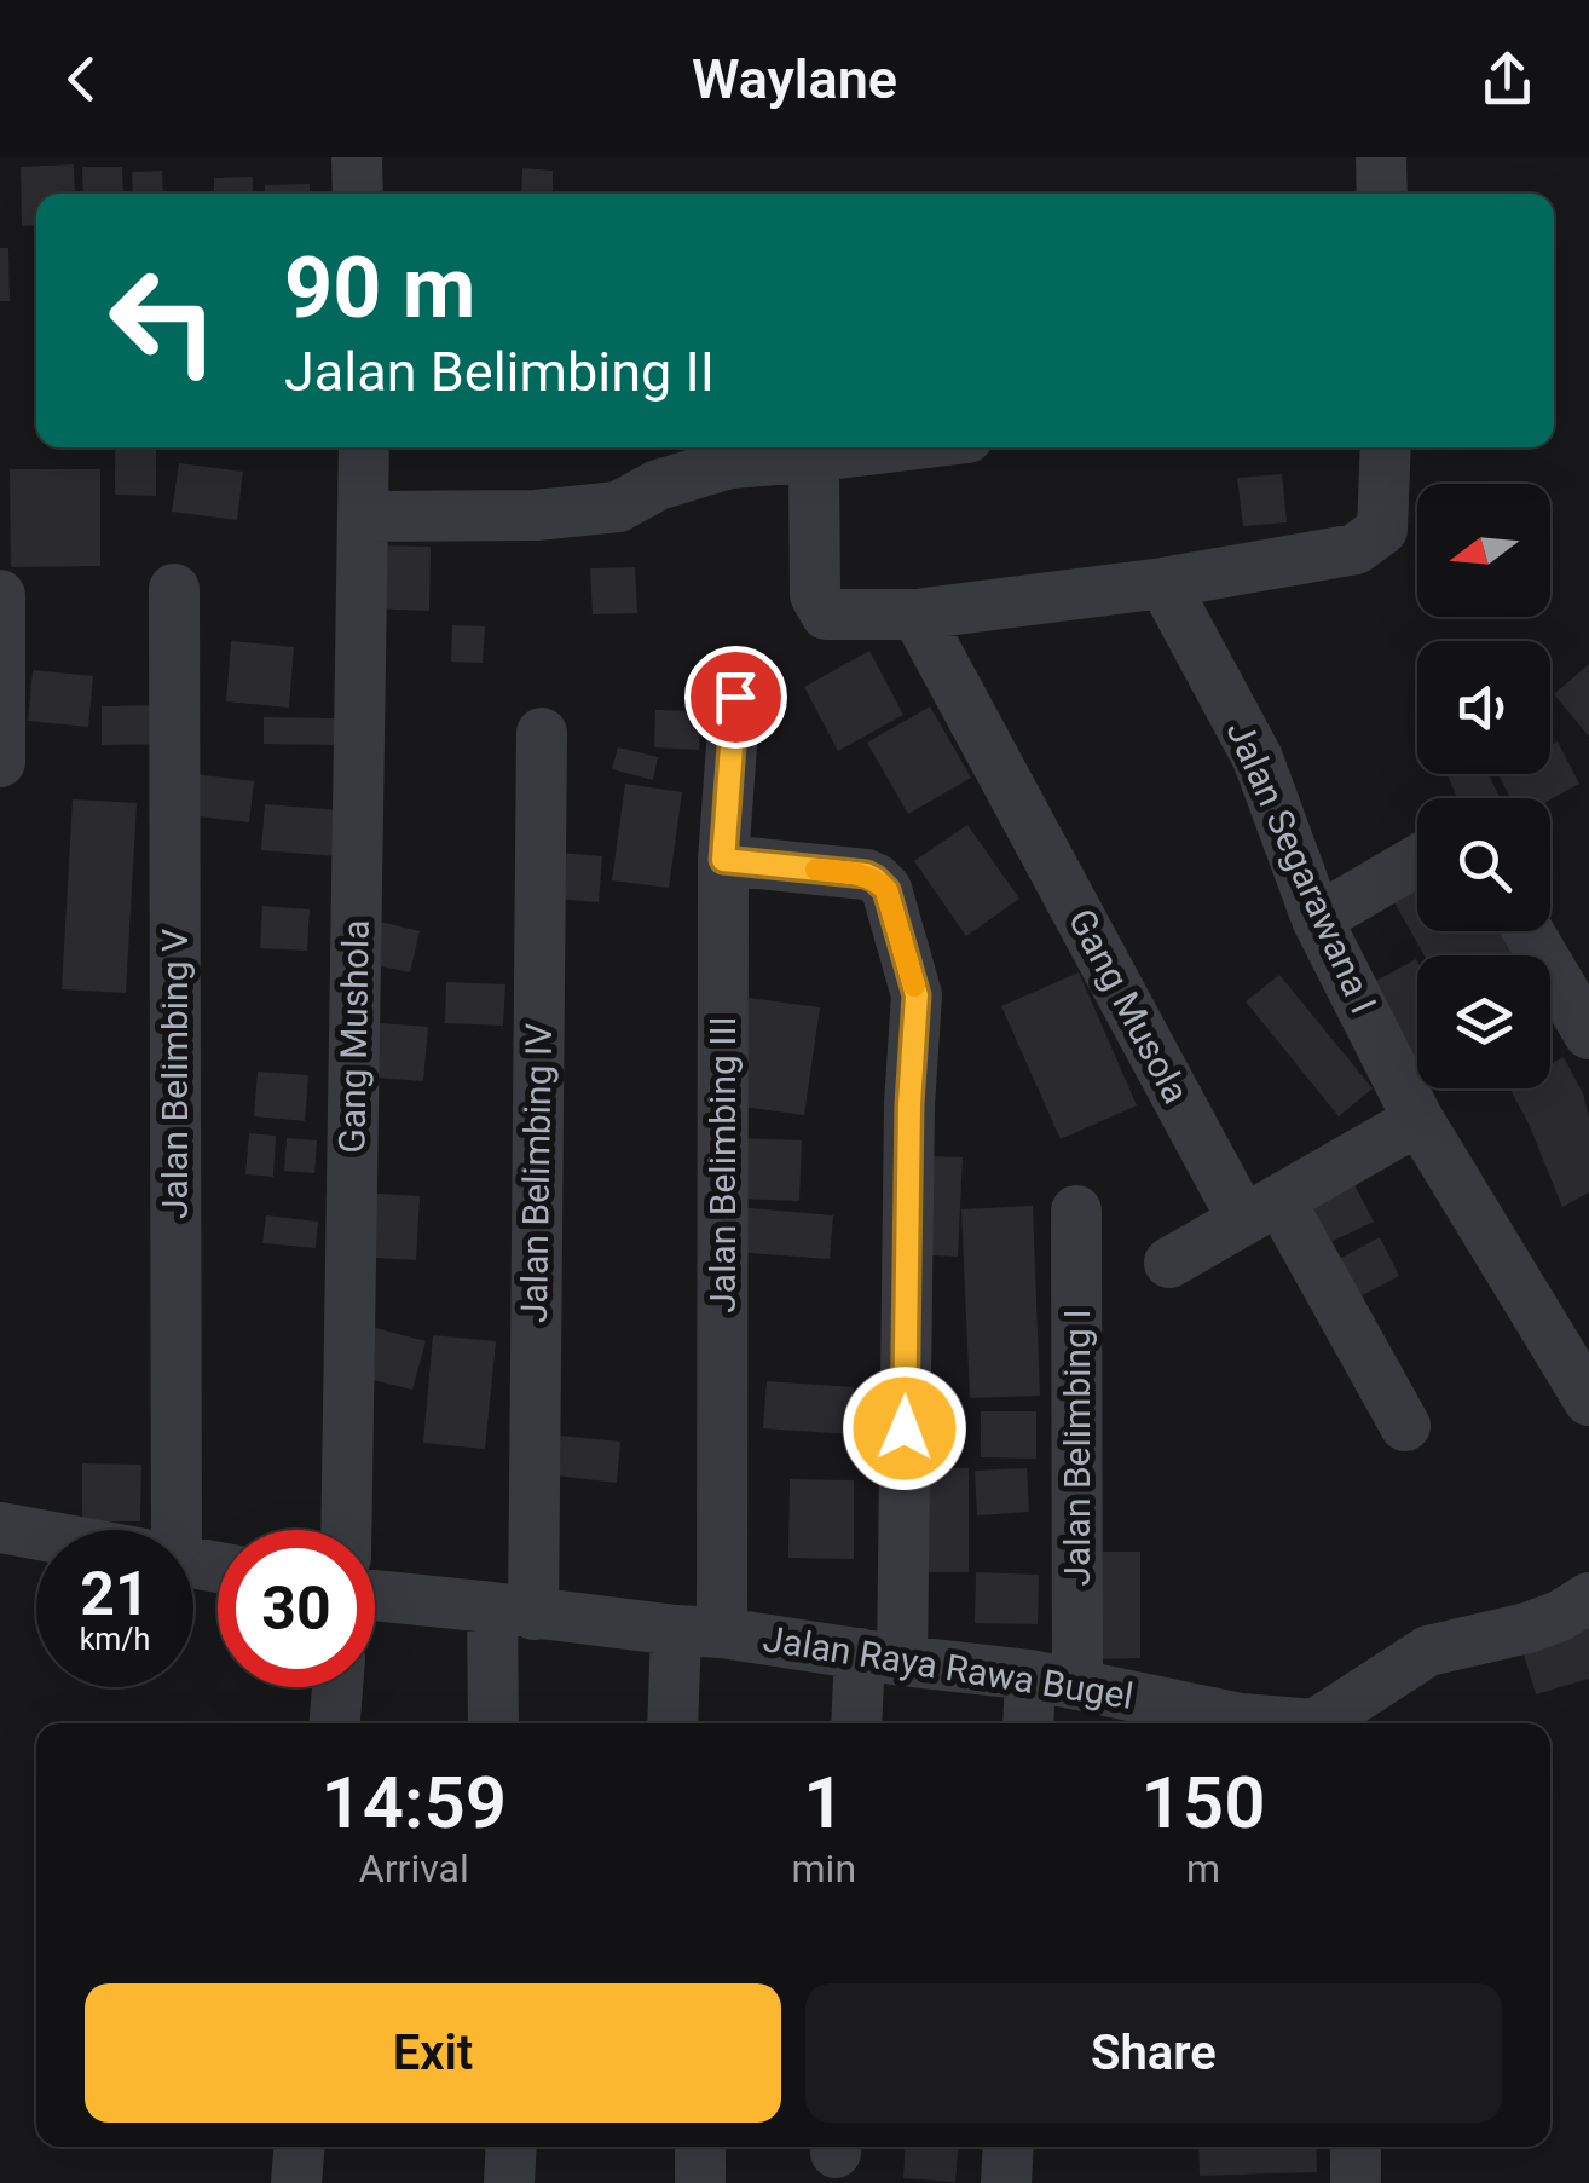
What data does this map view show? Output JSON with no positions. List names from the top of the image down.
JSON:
{
  "streets": {
    "street": [
      "Jalan Segarawana I",
      "Gang Musola",
      "Gang Mushola",
      "Jalan Belimbing V",
      "Jalan Belimbing III",
      "Jalan Belimbing IV",
      "Jalan Belimbing I",
      "Jalan Raya Rawa Bugel"
    ]
  },
  "crossings": [
    ["Jalan Belimbing III", "Jalan Raya Rawa Bugel"],
    ["Jalan Belimbing IV", "Jalan Raya Rawa Bugel"],
    ["Jalan Belimbing I", "Jalan Raya Rawa Bugel"]
  ],
  "north": "left",
  "page": {
    "header": "Waylane",
    "turn": ["90 m", "Jalan Belimbing II"],
    "speed": "21 km/h",
    "limit": "30",
    "eta": [
      "14:59",
      "Arrival",
      "1",
      "min",
      "150",
      "m"
    ],
    "buttons": ["Exit", "Share"]
  }
}
